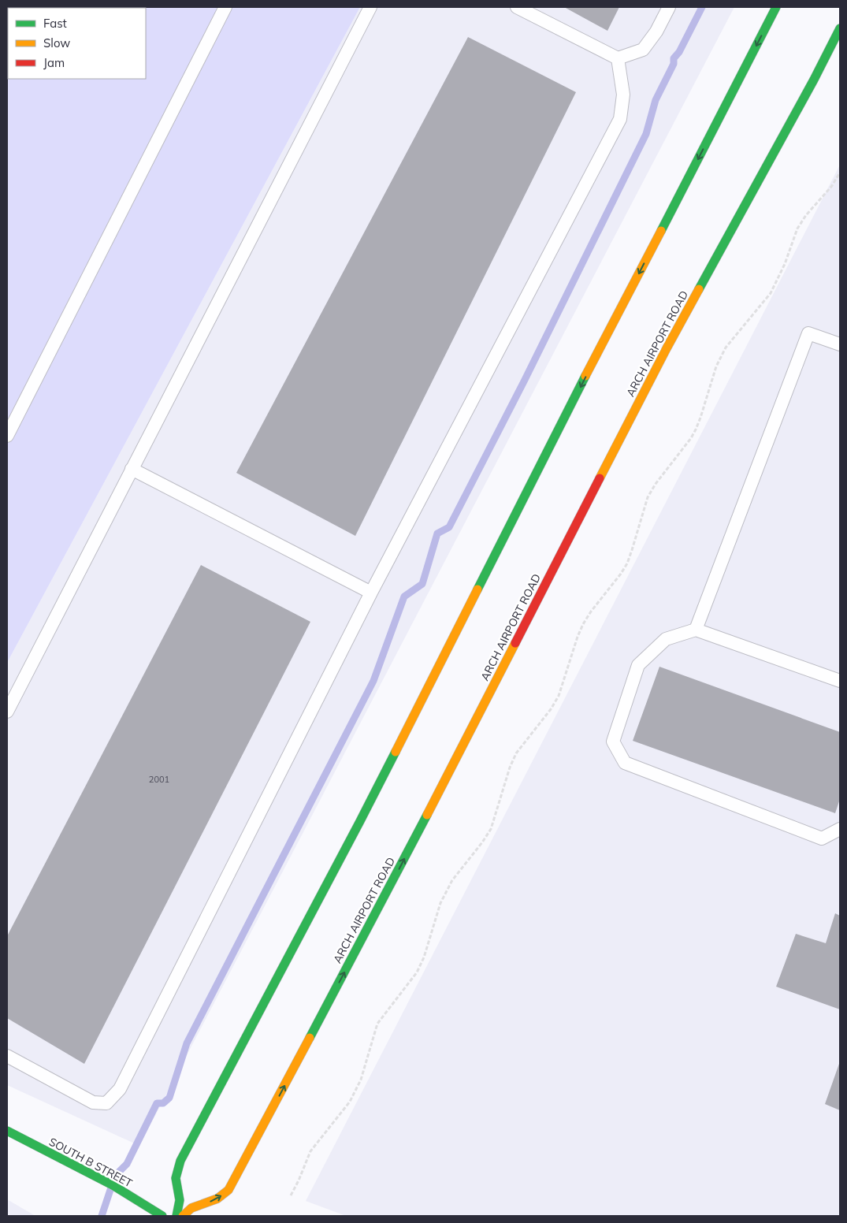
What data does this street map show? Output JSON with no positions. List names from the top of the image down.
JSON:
{
  "streets": {
    "main road": ["ARCH AIRPORT ROAD", "SOUTH B STREET"]
  },
  "house_numbers": ["2001"],
  "legend": ["Fast", "Slow", "Jam"]
}
